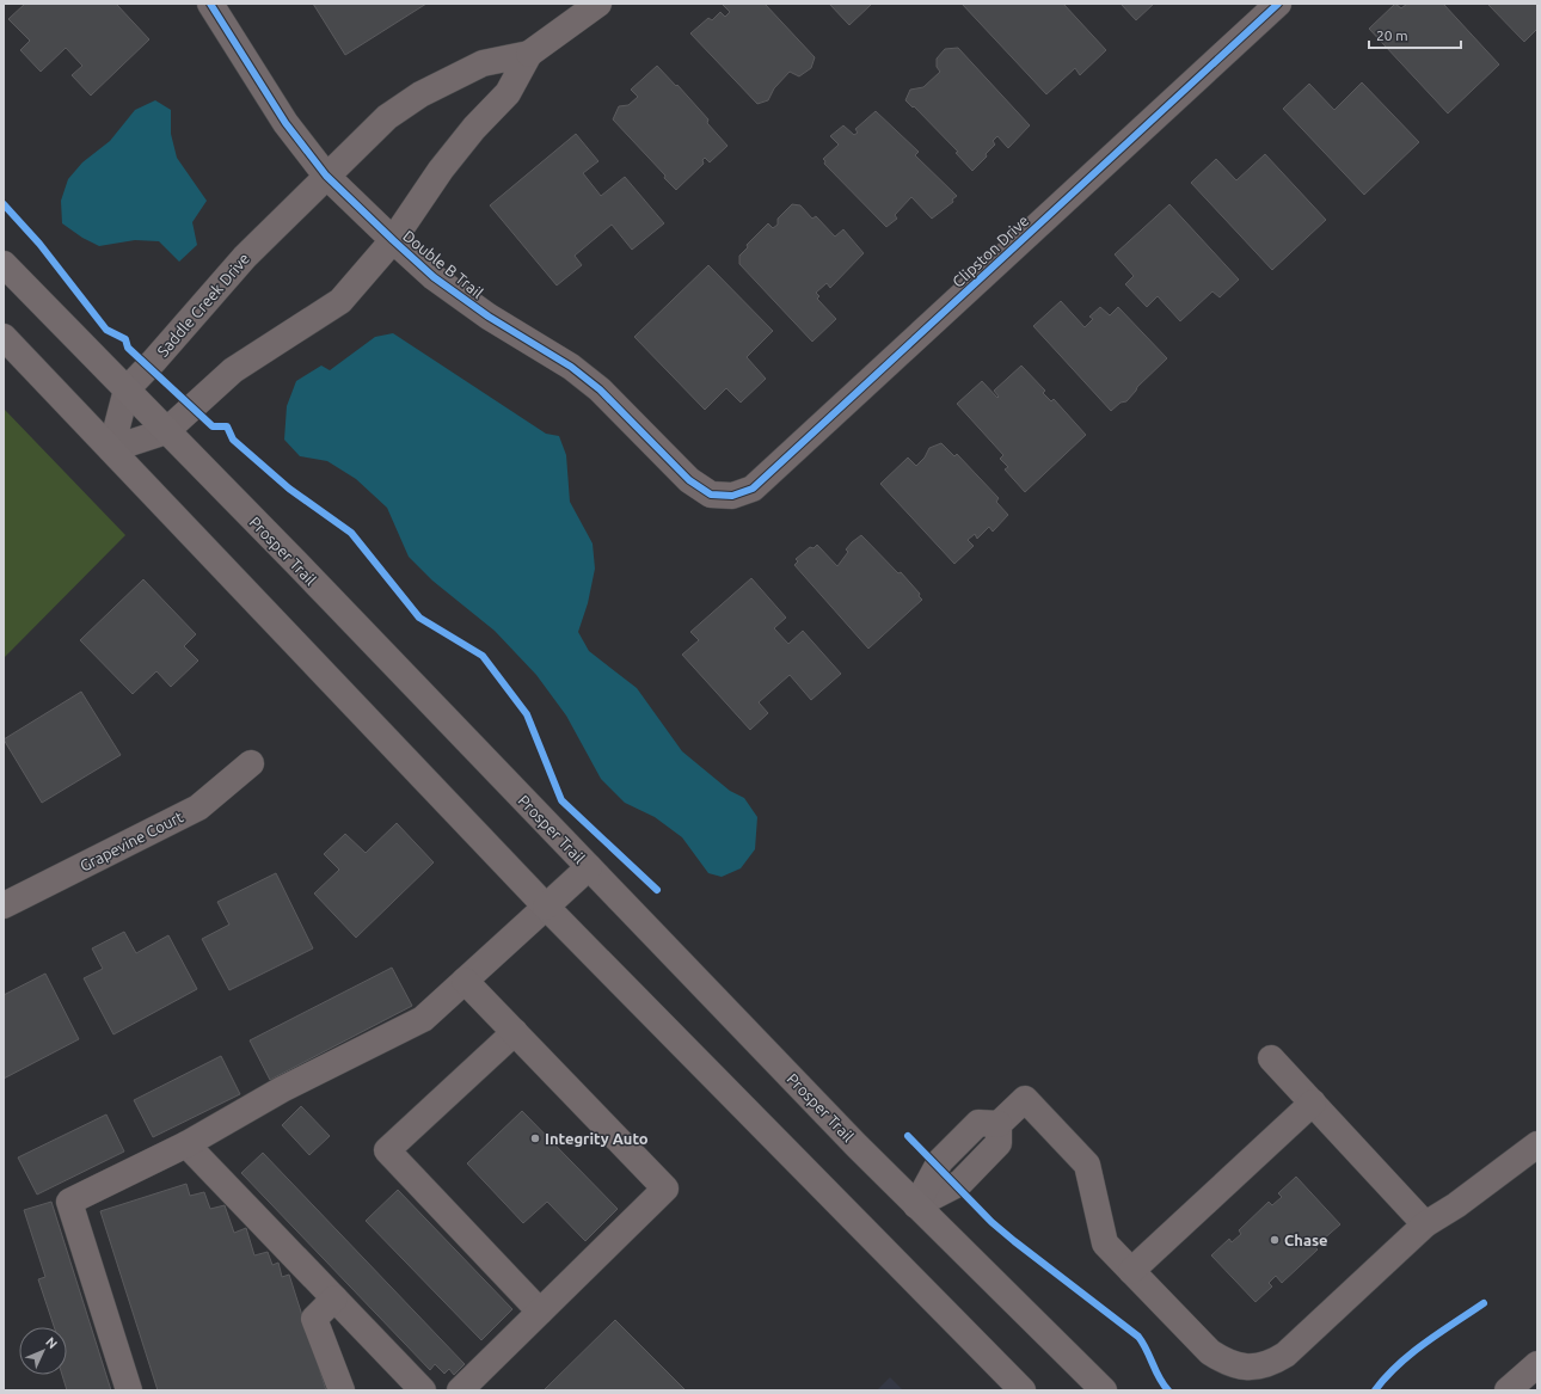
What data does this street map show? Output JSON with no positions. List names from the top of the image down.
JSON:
{
  "streets": {
    "main road": ["Prosper Trail"],
    "street": [
      "Clipston Drive",
      "Double B Trail",
      "Saddle Creek Drive",
      "Grapevine Court"
    ]
  },
  "crossings": [
    ["Clipston Drive", "Double B Trail"],
    ["Double B Trail", "Saddle Creek Drive"],
    ["Saddle Creek Drive", "Prosper Trail"]
  ],
  "places": ["Integrity Auto", "Chase"],
  "scale_bar": "20 m",
  "north": "top right"
}
